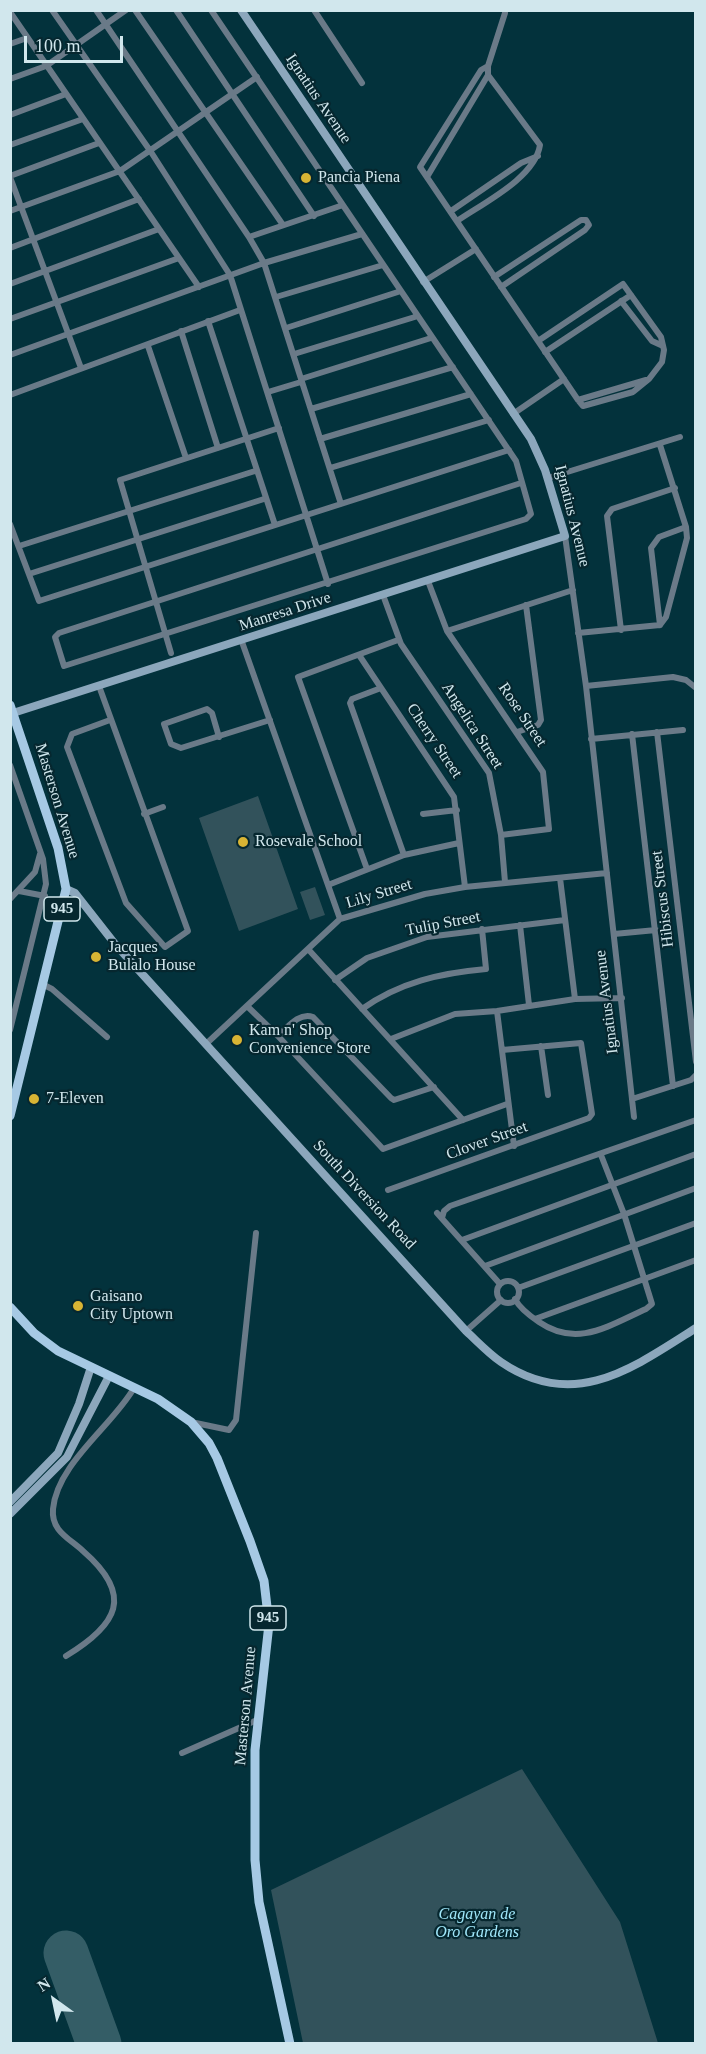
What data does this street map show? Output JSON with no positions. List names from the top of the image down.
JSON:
{
  "streets": {
    "main road": ["Masterson Avenue", "945"],
    "street": [
      "Ignatius Avenue",
      "Manresa Drive",
      "Rose Street",
      "Angelica Street",
      "Cherry Street",
      "Lily Street",
      "Hibiscus Street",
      "Tulip Street",
      "Clover Street",
      "South Diversion Road"
    ]
  },
  "crossings": [
    ["Ignatius Avenue", "Manresa Drive"],
    ["Ignatius Avenue", "Lily Street"],
    ["Manresa Drive", "Rose Street"],
    ["Manresa Drive", "Angelica Street"],
    ["Manresa Drive", "Masterson Avenue"],
    ["Rose Street", "Angelica Street"],
    ["Angelica Street", "Lily Street"],
    ["Cherry Street", "Lily Street"],
    ["Masterson Avenue", "South Diversion Road"],
    ["Lily Street", "South Diversion Road"]
  ],
  "parks": ["Cagayan de Oro Gardens"],
  "places": [
    "Pancia Piena",
    "Rosevale School",
    "Jacques Bulalo House",
    "Kam n' Shop Convenience Store",
    "7-Eleven",
    "Gaisano City Uptown"
  ],
  "scale_bar": "100 m",
  "north": "top left"
}
